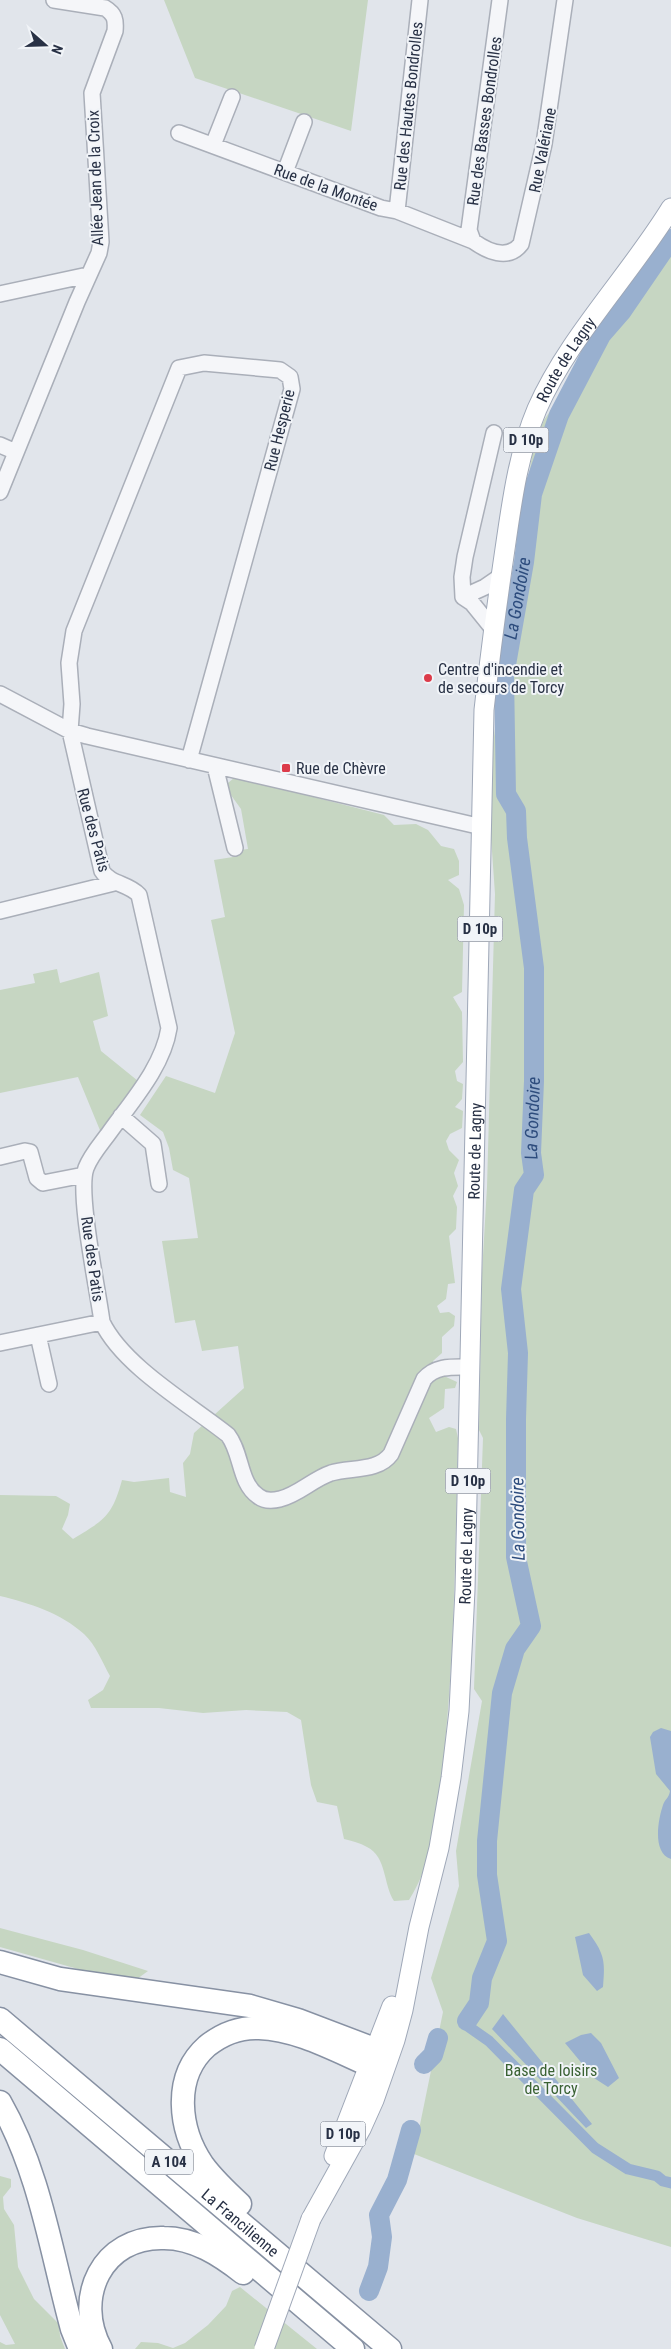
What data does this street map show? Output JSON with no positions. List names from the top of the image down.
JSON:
{
  "streets": {
    "highway": ["A 104", "La Francilienne"],
    "main road": ["Route de Lagny", "D 10p"],
    "street": [
      "Rue des Hautes Bondrolles",
      "Rue des Basses Bondrolles",
      "Rue Valériane",
      "Allée Jean de la Croix",
      "Rue de la Montée",
      "Rue Hesperie",
      "Rue des Patis"
    ]
  },
  "crossings": [
    ["Rue des Hautes Bondrolles", "Rue de la Montée"],
    ["Rue des Basses Bondrolles", "Rue Valériane"],
    ["Rue des Basses Bondrolles", "Rue de la Montée"],
    ["Rue Valériane", "Rue de la Montée"],
    ["Route de Lagny", "D 10p"],
    ["Route de Lagny", "Rue des Patis"],
    ["Rue Hesperie", "Rue des Patis"]
  ],
  "water": ["La Gondoire"],
  "parks": ["Base de loisirs de Torcy"],
  "places": {
    "other": ["Centre d'incendie et de secours de Torcy"],
    "transit": ["Rue de Chèvre"]
  },
  "north": "right"
}
